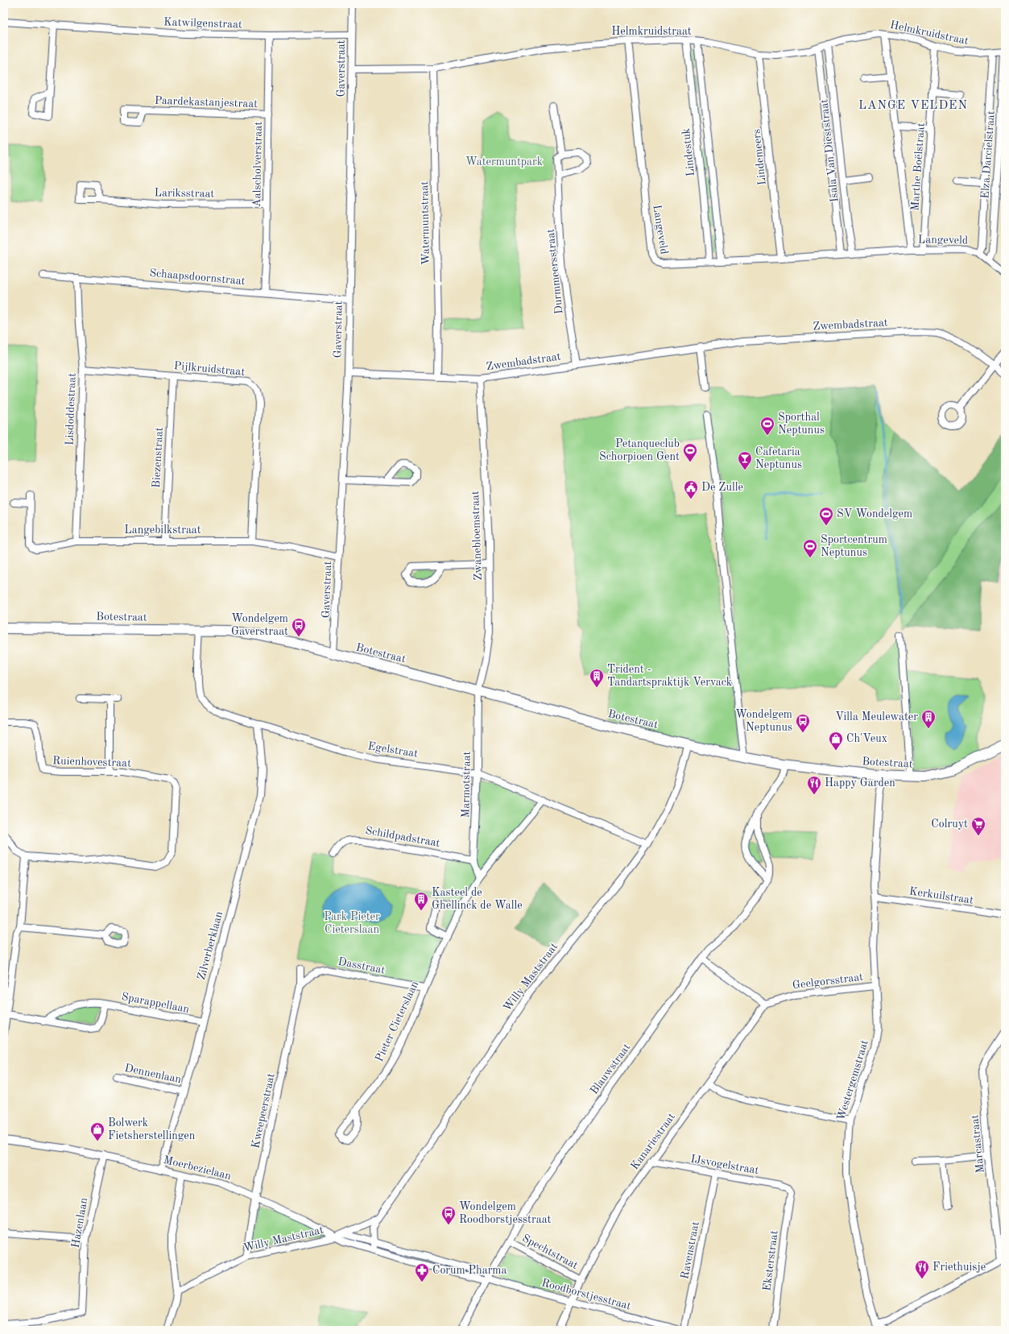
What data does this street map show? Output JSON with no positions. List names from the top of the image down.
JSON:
{
  "streets": {
    "street": [
      "Katwilgenstraat",
      "Helmkruidstraat",
      "Gaverstraat",
      "Paardekastanjestraat",
      "Isala Van Dieststraat",
      "Lindestuk",
      "Elza Darcielstraat",
      "Lindemeers",
      "Aalscholverstraat",
      "Marthe Boëlstraat",
      "Lariksstraat",
      "Watermuntstraat",
      "Langeveld",
      "Durmmeersstraat",
      "Schaapsdoornstraat",
      "Zwembadstraat",
      "Pijlkruidstraat",
      "Lisdoddestraat",
      "Biezenstraat",
      "Langebilkstraat",
      "Zwanebloemstraat",
      "Botestraat",
      "Egelstraat",
      "Ruienhovestraat",
      "Marmotstraat",
      "Schildpadstraat",
      "Kerkuilstraat",
      "Zilverberklaan",
      "Dasstraat",
      "Willy Maststraat",
      "Geelgorsstraat",
      "Sparappellaan",
      "Pieter Cieterslaan",
      "Blauwstraat",
      "Dennenlaan",
      "Westergemstraat",
      "Kweepeerstraat",
      "Kanariestraat",
      "Marcastraat",
      "IJsvogelstraat",
      "Moerbezielaan",
      "Hazenlaan",
      "Ravenstraat",
      "Spechtstraat",
      "Eksterstraat",
      "Roodborstjesstraat"
    ]
  },
  "crossings": [
    ["Katwilgenstraat", "Gaverstraat"],
    ["Katwilgenstraat", "Aalscholverstraat"],
    ["Helmkruidstraat", "Gaverstraat"],
    ["Helmkruidstraat", "Isala Van Dieststraat"],
    ["Helmkruidstraat", "Lindestuk"],
    ["Helmkruidstraat", "Elza Darcielstraat"],
    ["Helmkruidstraat", "Lindemeers"],
    ["Helmkruidstraat", "Marthe Boëlstraat"],
    ["Helmkruidstraat", "Watermuntstraat"],
    ["Helmkruidstraat", "Langeveld"],
    ["Gaverstraat", "Schaapsdoornstraat"],
    ["Gaverstraat", "Zwembadstraat"],
    ["Gaverstraat", "Langebilkstraat"],
    ["Gaverstraat", "Botestraat"],
    ["Paardekastanjestraat", "Aalscholverstraat"],
    ["Isala Van Dieststraat", "Langeveld"],
    ["Lindestuk", "Langeveld"],
    ["Elza Darcielstraat", "Langeveld"],
    ["Lindemeers", "Langeveld"],
    ["Aalscholverstraat", "Lariksstraat"],
    ["Aalscholverstraat", "Schaapsdoornstraat"],
    ["Marthe Boëlstraat", "Langeveld"],
    ["Watermuntstraat", "Zwembadstraat"],
    ["Durmmeersstraat", "Zwembadstraat"],
    ["Schaapsdoornstraat", "Lisdoddestraat"],
    ["Zwembadstraat", "Zwanebloemstraat"],
    ["Pijlkruidstraat", "Lisdoddestraat"],
    ["Pijlkruidstraat", "Biezenstraat"],
    ["Pijlkruidstraat", "Langebilkstraat"],
    ["Lisdoddestraat", "Langebilkstraat"],
    ["Biezenstraat", "Langebilkstraat"],
    ["Zwanebloemstraat", "Botestraat"],
    ["Zwanebloemstraat", "Marmotstraat"],
    ["Botestraat", "Egelstraat"],
    ["Botestraat", "Marmotstraat"],
    ["Botestraat", "Willy Maststraat"],
    ["Botestraat", "Westergemstraat"],
    ["Egelstraat", "Marmotstraat"],
    ["Egelstraat", "Zilverberklaan"],
    ["Egelstraat", "Willy Maststraat"],
    ["Egelstraat", "Pieter Cieterslaan"],
    ["Marmotstraat", "Schildpadstraat"],
    ["Marmotstraat", "Pieter Cieterslaan"],
    ["Kerkuilstraat", "Westergemstraat"],
    ["Zilverberklaan", "Sparappellaan"],
    ["Zilverberklaan", "Dennenlaan"],
    ["Zilverberklaan", "Moerbezielaan"],
    ["Dasstraat", "Pieter Cieterslaan"],
    ["Dasstraat", "Kweepeerstraat"],
    ["Willy Maststraat", "Kweepeerstraat"],
    ["Willy Maststraat", "Moerbezielaan"],
    ["Willy Maststraat", "Roodborstjesstraat"],
    ["Geelgorsstraat", "Westergemstraat"],
    ["Geelgorsstraat", "Kanariestraat"],
    ["Blauwstraat", "Spechtstraat"],
    ["Blauwstraat", "Roodborstjesstraat"],
    ["Kweepeerstraat", "Moerbezielaan"],
    ["Kanariestraat", "IJsvogelstraat"],
    ["Kanariestraat", "Spechtstraat"],
    ["Kanariestraat", "Roodborstjesstraat"],
    ["IJsvogelstraat", "Ravenstraat"],
    ["IJsvogelstraat", "Eksterstraat"],
    ["Moerbezielaan", "Hazenlaan"],
    ["Moerbezielaan", "Roodborstjesstraat"]
  ],
  "districts": ["LANGE VELDEN"],
  "parks": ["Watermuntpark", "Park Pieter Cieterslaan"],
  "places": {
    "sports": [
      "Sporthal Neptunus",
      "Petanqueclub Schorpioen Gent",
      "SV Wondelgem",
      "Sportcentrum Neptunus"
    ],
    "bar": ["Cafetaria Neptunus"],
    "public building": ["De Zulle"],
    "bus stop": ["Wondelgem Gaverstraat", "Wondelgem Neptunus", "Wondelgem Roodborstjesstraat"],
    "building": ["Trident - Tandartspraktijk Vervack", "Villa Meulewater", "Kasteel de Ghellinck de Walle"],
    "shop": ["Ch'Veux", "Bolwerk Fietsherstellingen"],
    "restaurant": ["Happy Garden", "Friethuisje"],
    "supermarket": ["Colruyt"],
    "pharmacy": ["Corum Pharma"]
  }
}
